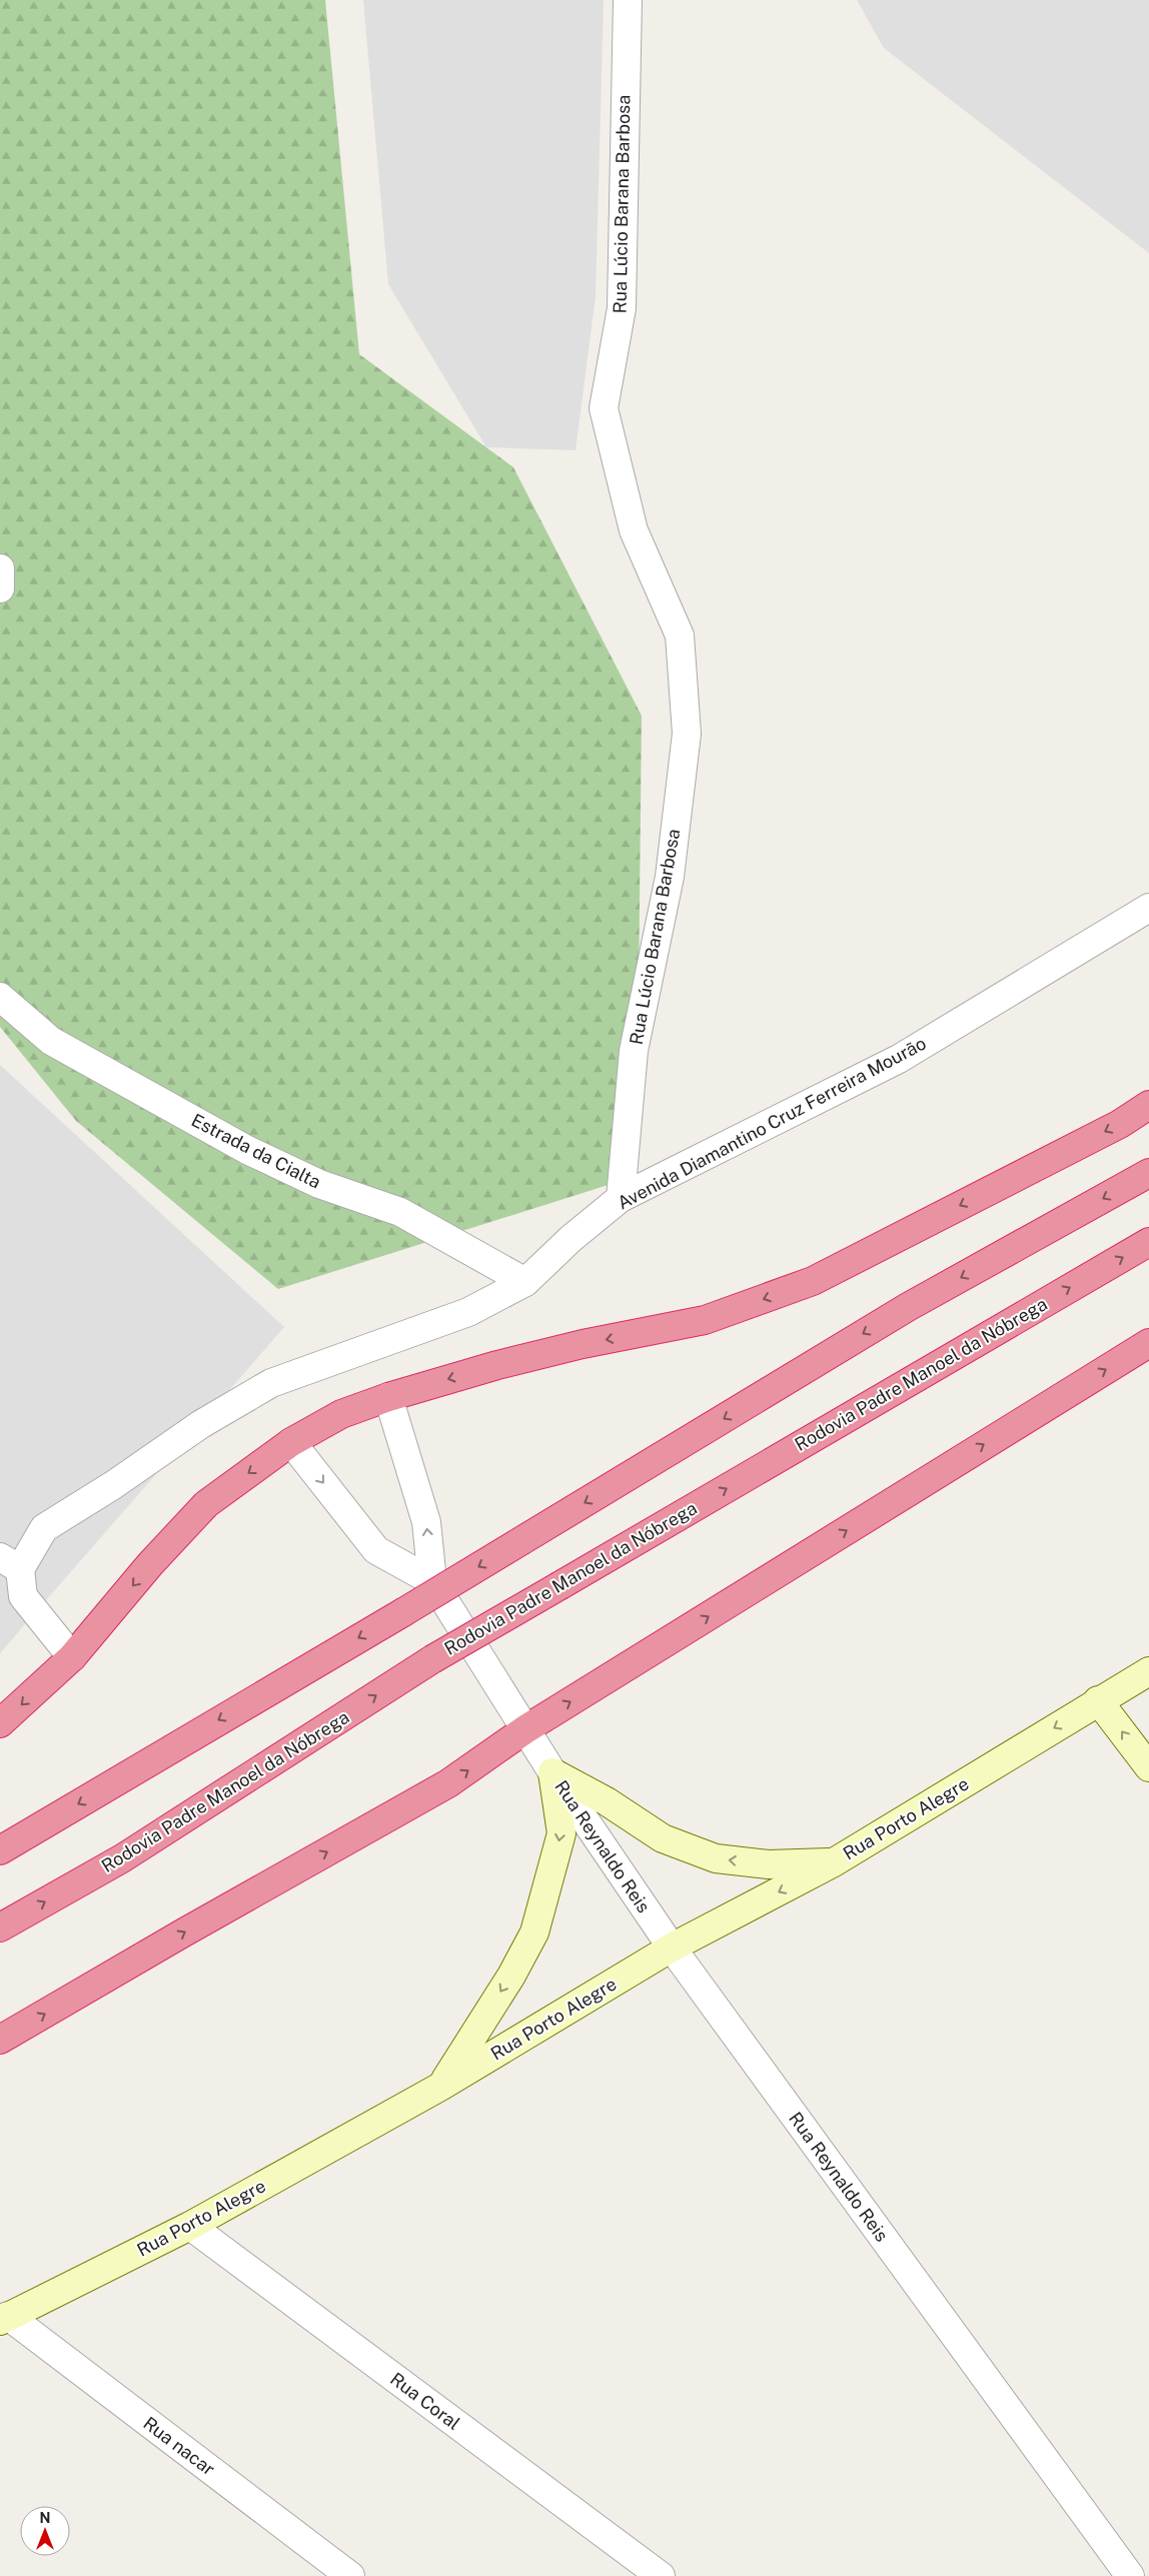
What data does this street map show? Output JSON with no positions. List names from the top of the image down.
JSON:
{
  "streets": {
    "highway": ["Rodovia Padre Manoel da Nóbrega"],
    "street": [
      "Rua Lúcio Barana Barbosa",
      "Avenida Diamantino Cruz Ferreira Mourão",
      "Estrada da Cialta",
      "Rua Porto Alegre",
      "Rua Reynaldo Reis",
      "Rua Coral",
      "Rua nacar"
    ]
  },
  "crossings": [
    ["Rua Lúcio Barana Barbosa", "Avenida Diamantino Cruz Ferreira Mourão"],
    ["Avenida Diamantino Cruz Ferreira Mourão", "Estrada da Cialta"],
    ["Rua Porto Alegre", "Rua Reynaldo Reis"],
    ["Rua Porto Alegre", "Rua Coral"],
    ["Rua Porto Alegre", "Rua nacar"]
  ],
  "one_way": ["Rua Porto Alegre"],
  "north": "top"
}
